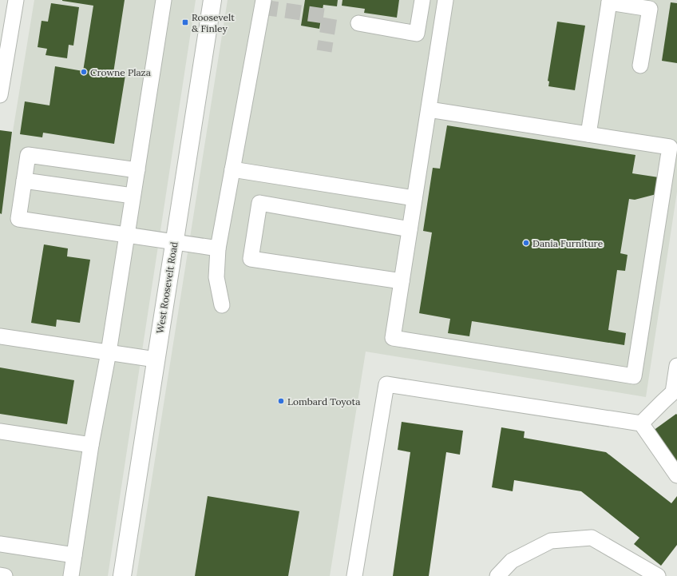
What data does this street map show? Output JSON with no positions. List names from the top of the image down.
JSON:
{
  "streets": {
    "main road": ["West Roosevelt Road"]
  },
  "places": {
    "transit": ["Roosevelt & Finley"],
    "other": ["Crowne Plaza", "Dania Furniture", "Lombard Toyota"]
  }
}
